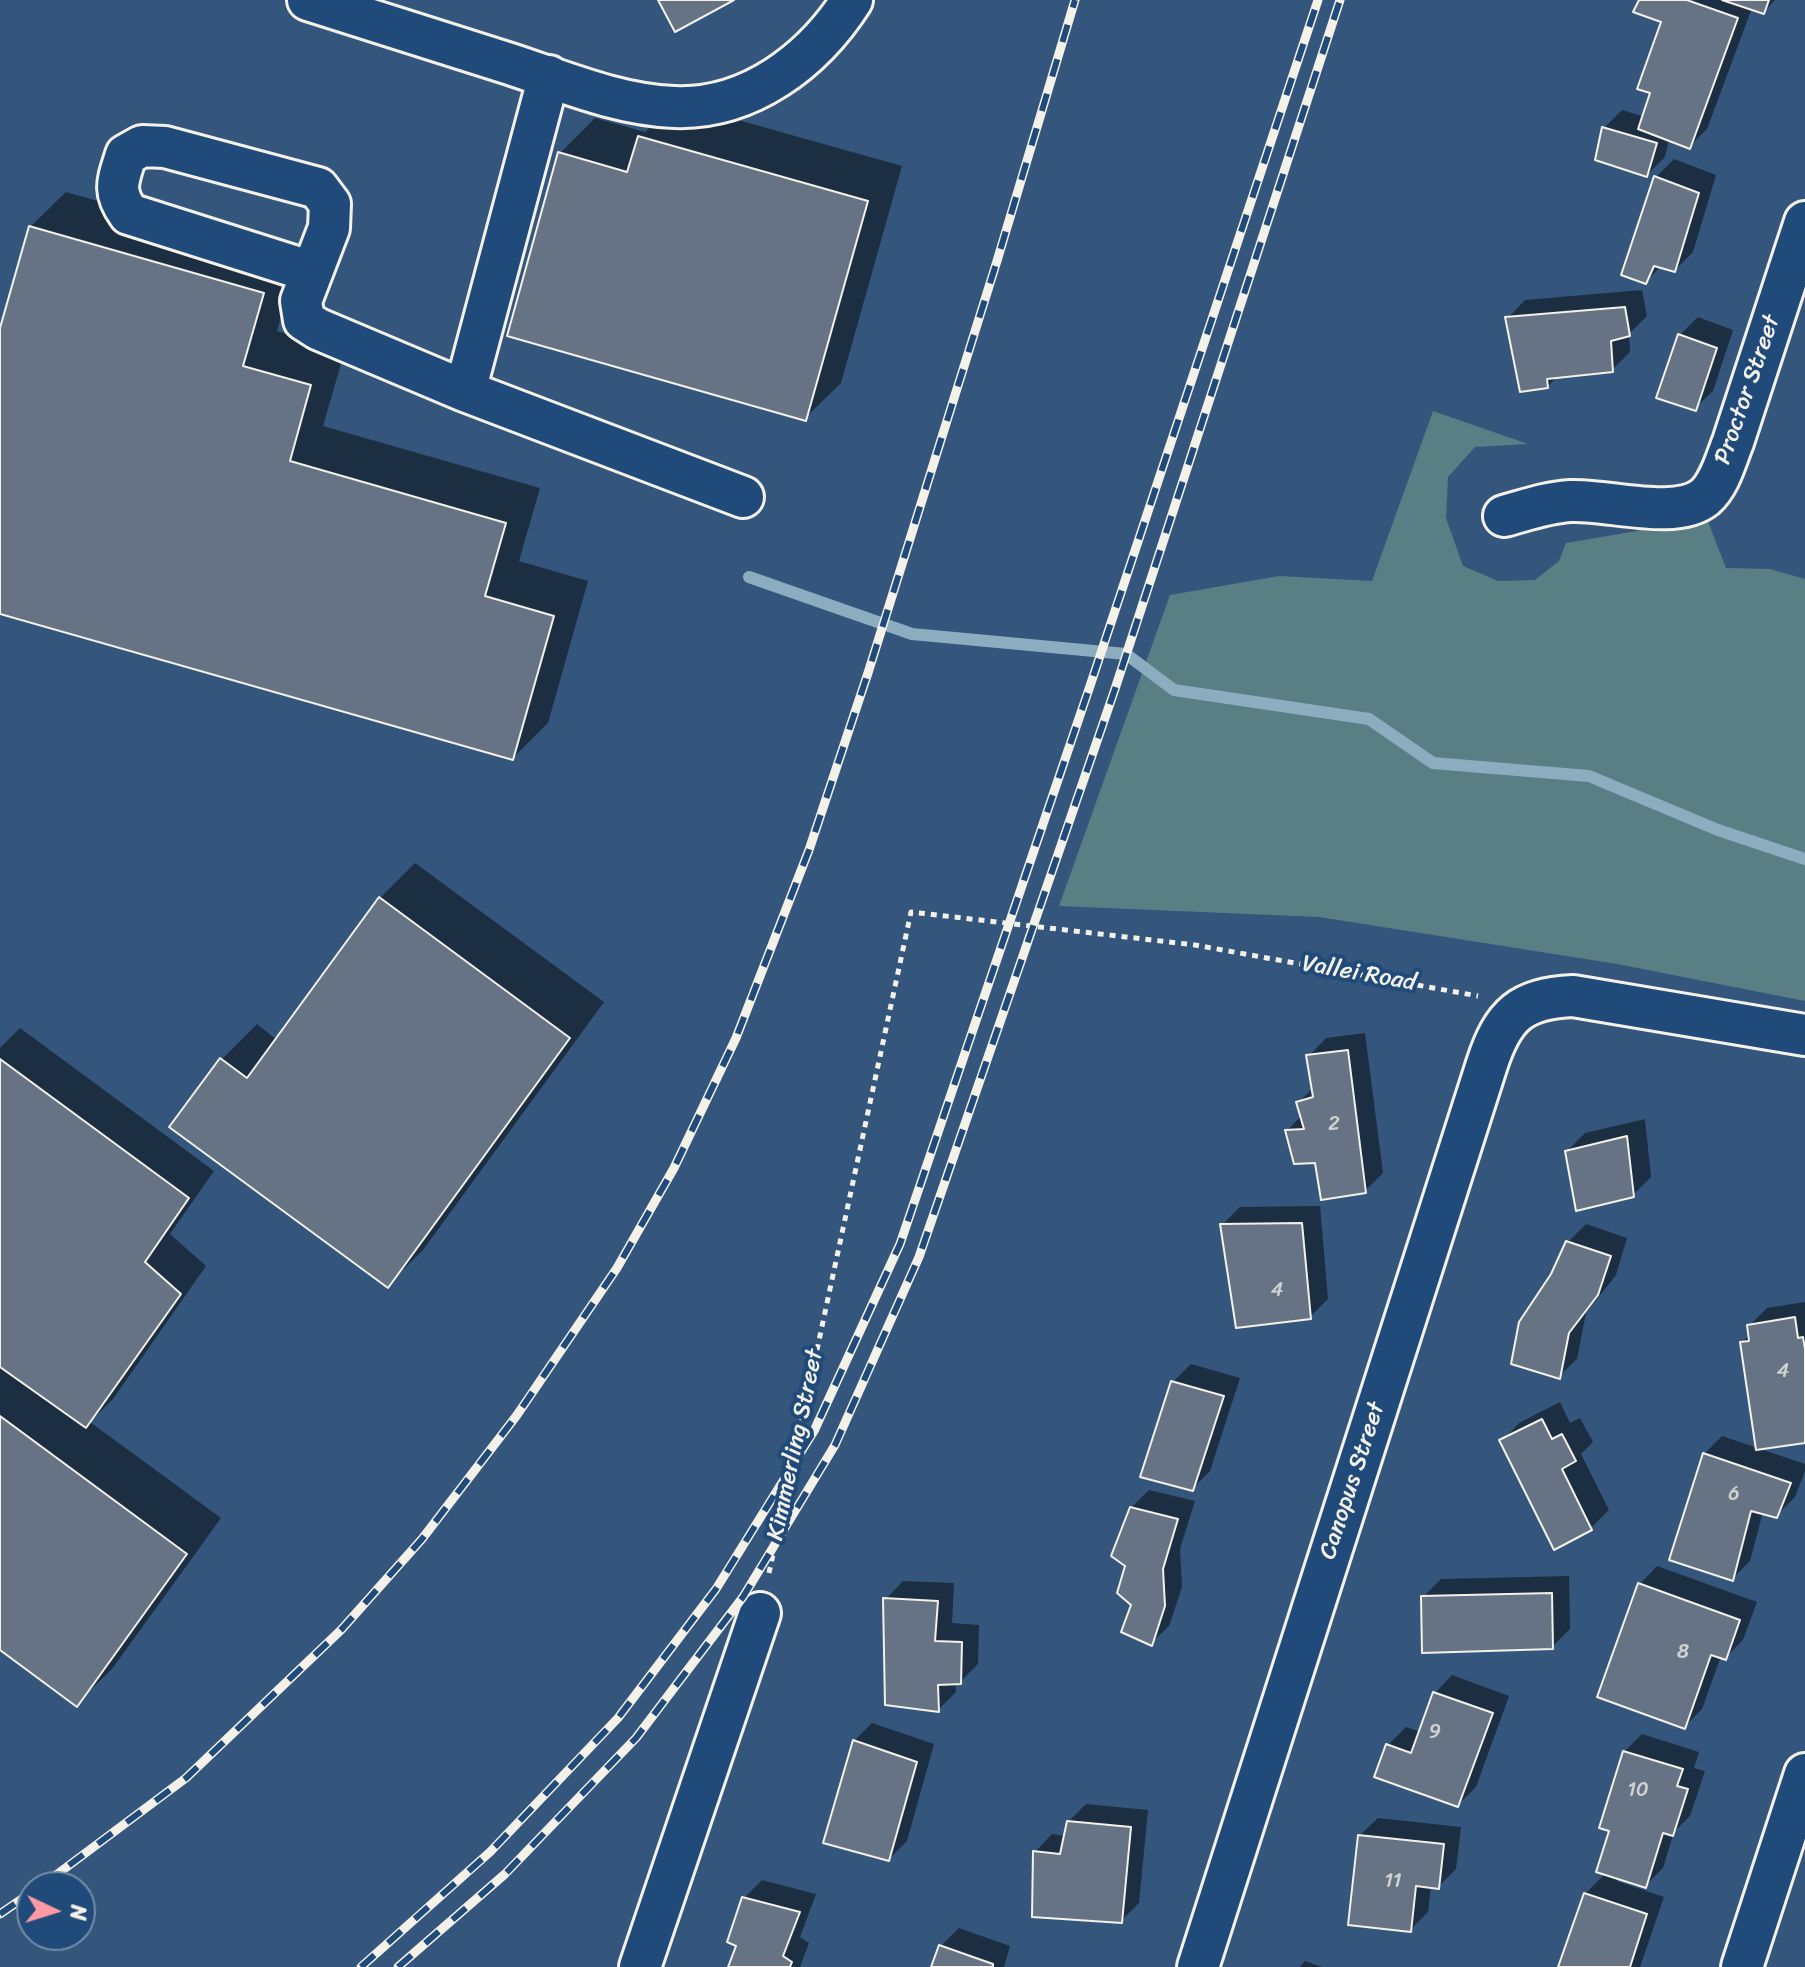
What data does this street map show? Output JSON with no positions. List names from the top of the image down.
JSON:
{
  "streets": {
    "street": ["Proctor Street", "Canopus Street"],
    "path": ["Vallei Road", "Kimmerling Street"]
  },
  "crossings": [
    ["Vallei Road", "Kimmerling Street"],
    ["Vallei Road", "Canopus Street"]
  ],
  "house_numbers": [
    "2",
    "4",
    "4",
    "6",
    "8",
    "9",
    "10",
    "11"
  ],
  "north": "right"
}
